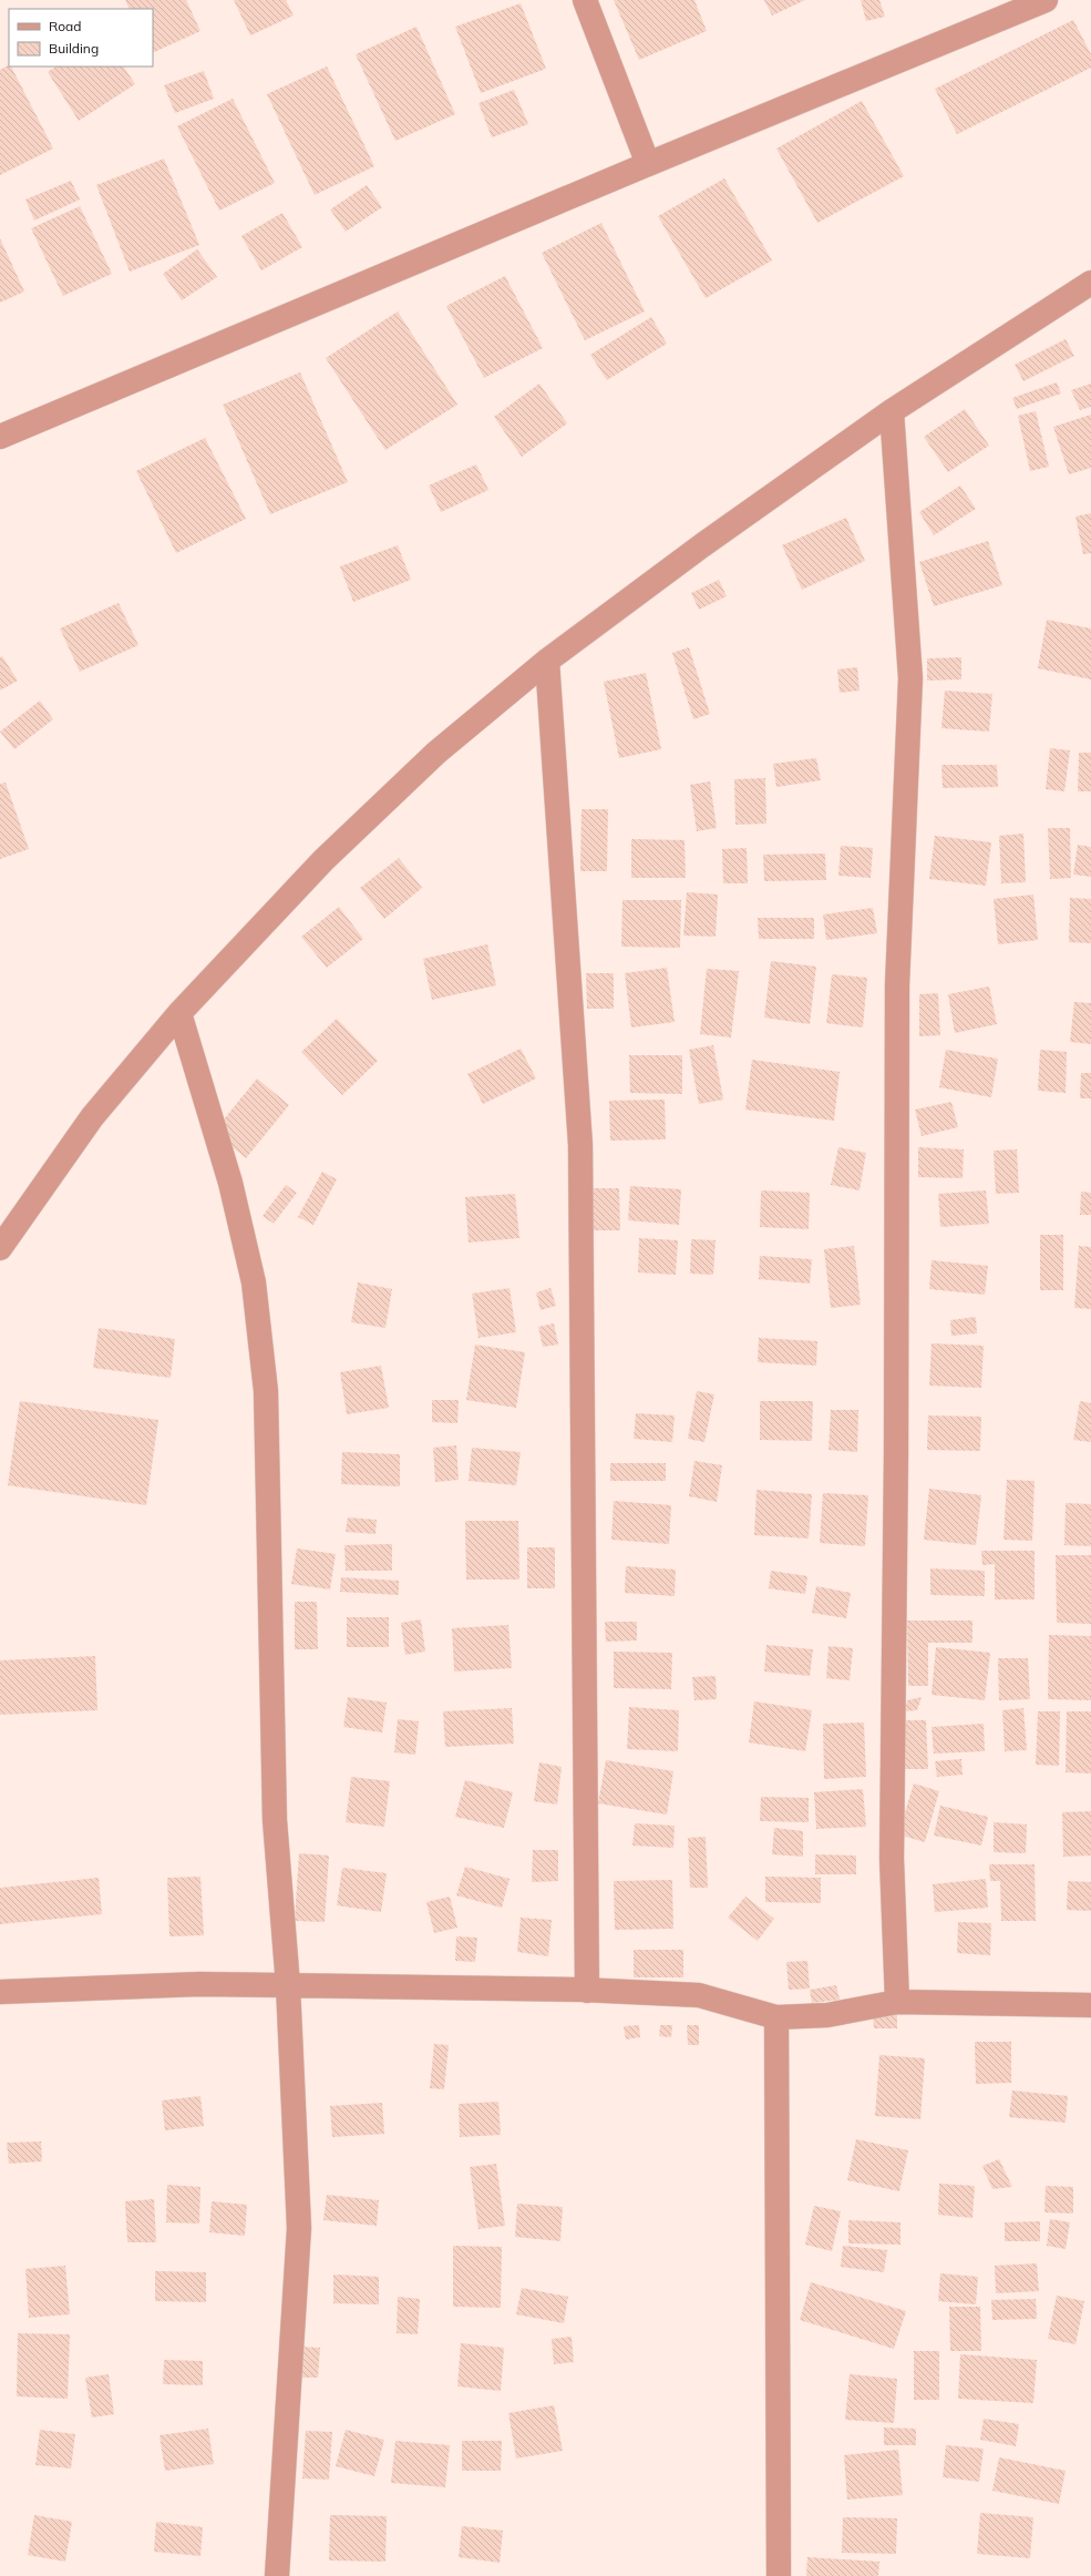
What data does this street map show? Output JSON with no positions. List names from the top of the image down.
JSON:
{
  "legend": ["Road", "Building"]
}
